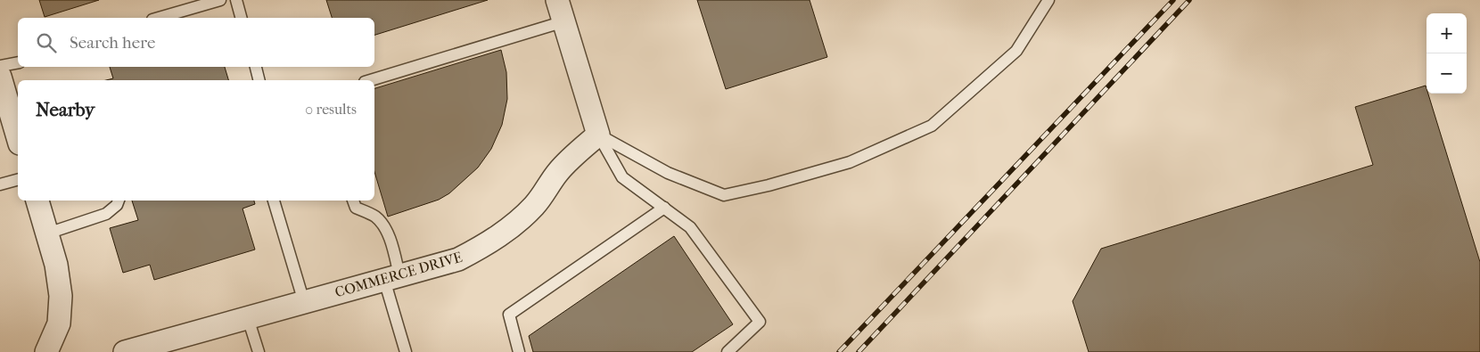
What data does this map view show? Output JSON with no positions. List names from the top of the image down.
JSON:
{
  "streets": {
    "street": ["COMMERCE DRIVE"]
  },
  "page": {
    "map_buttons": ["+", "−"],
    "search": "Search here",
    "heading": ["Nearby", "0 results"]
  }
}
